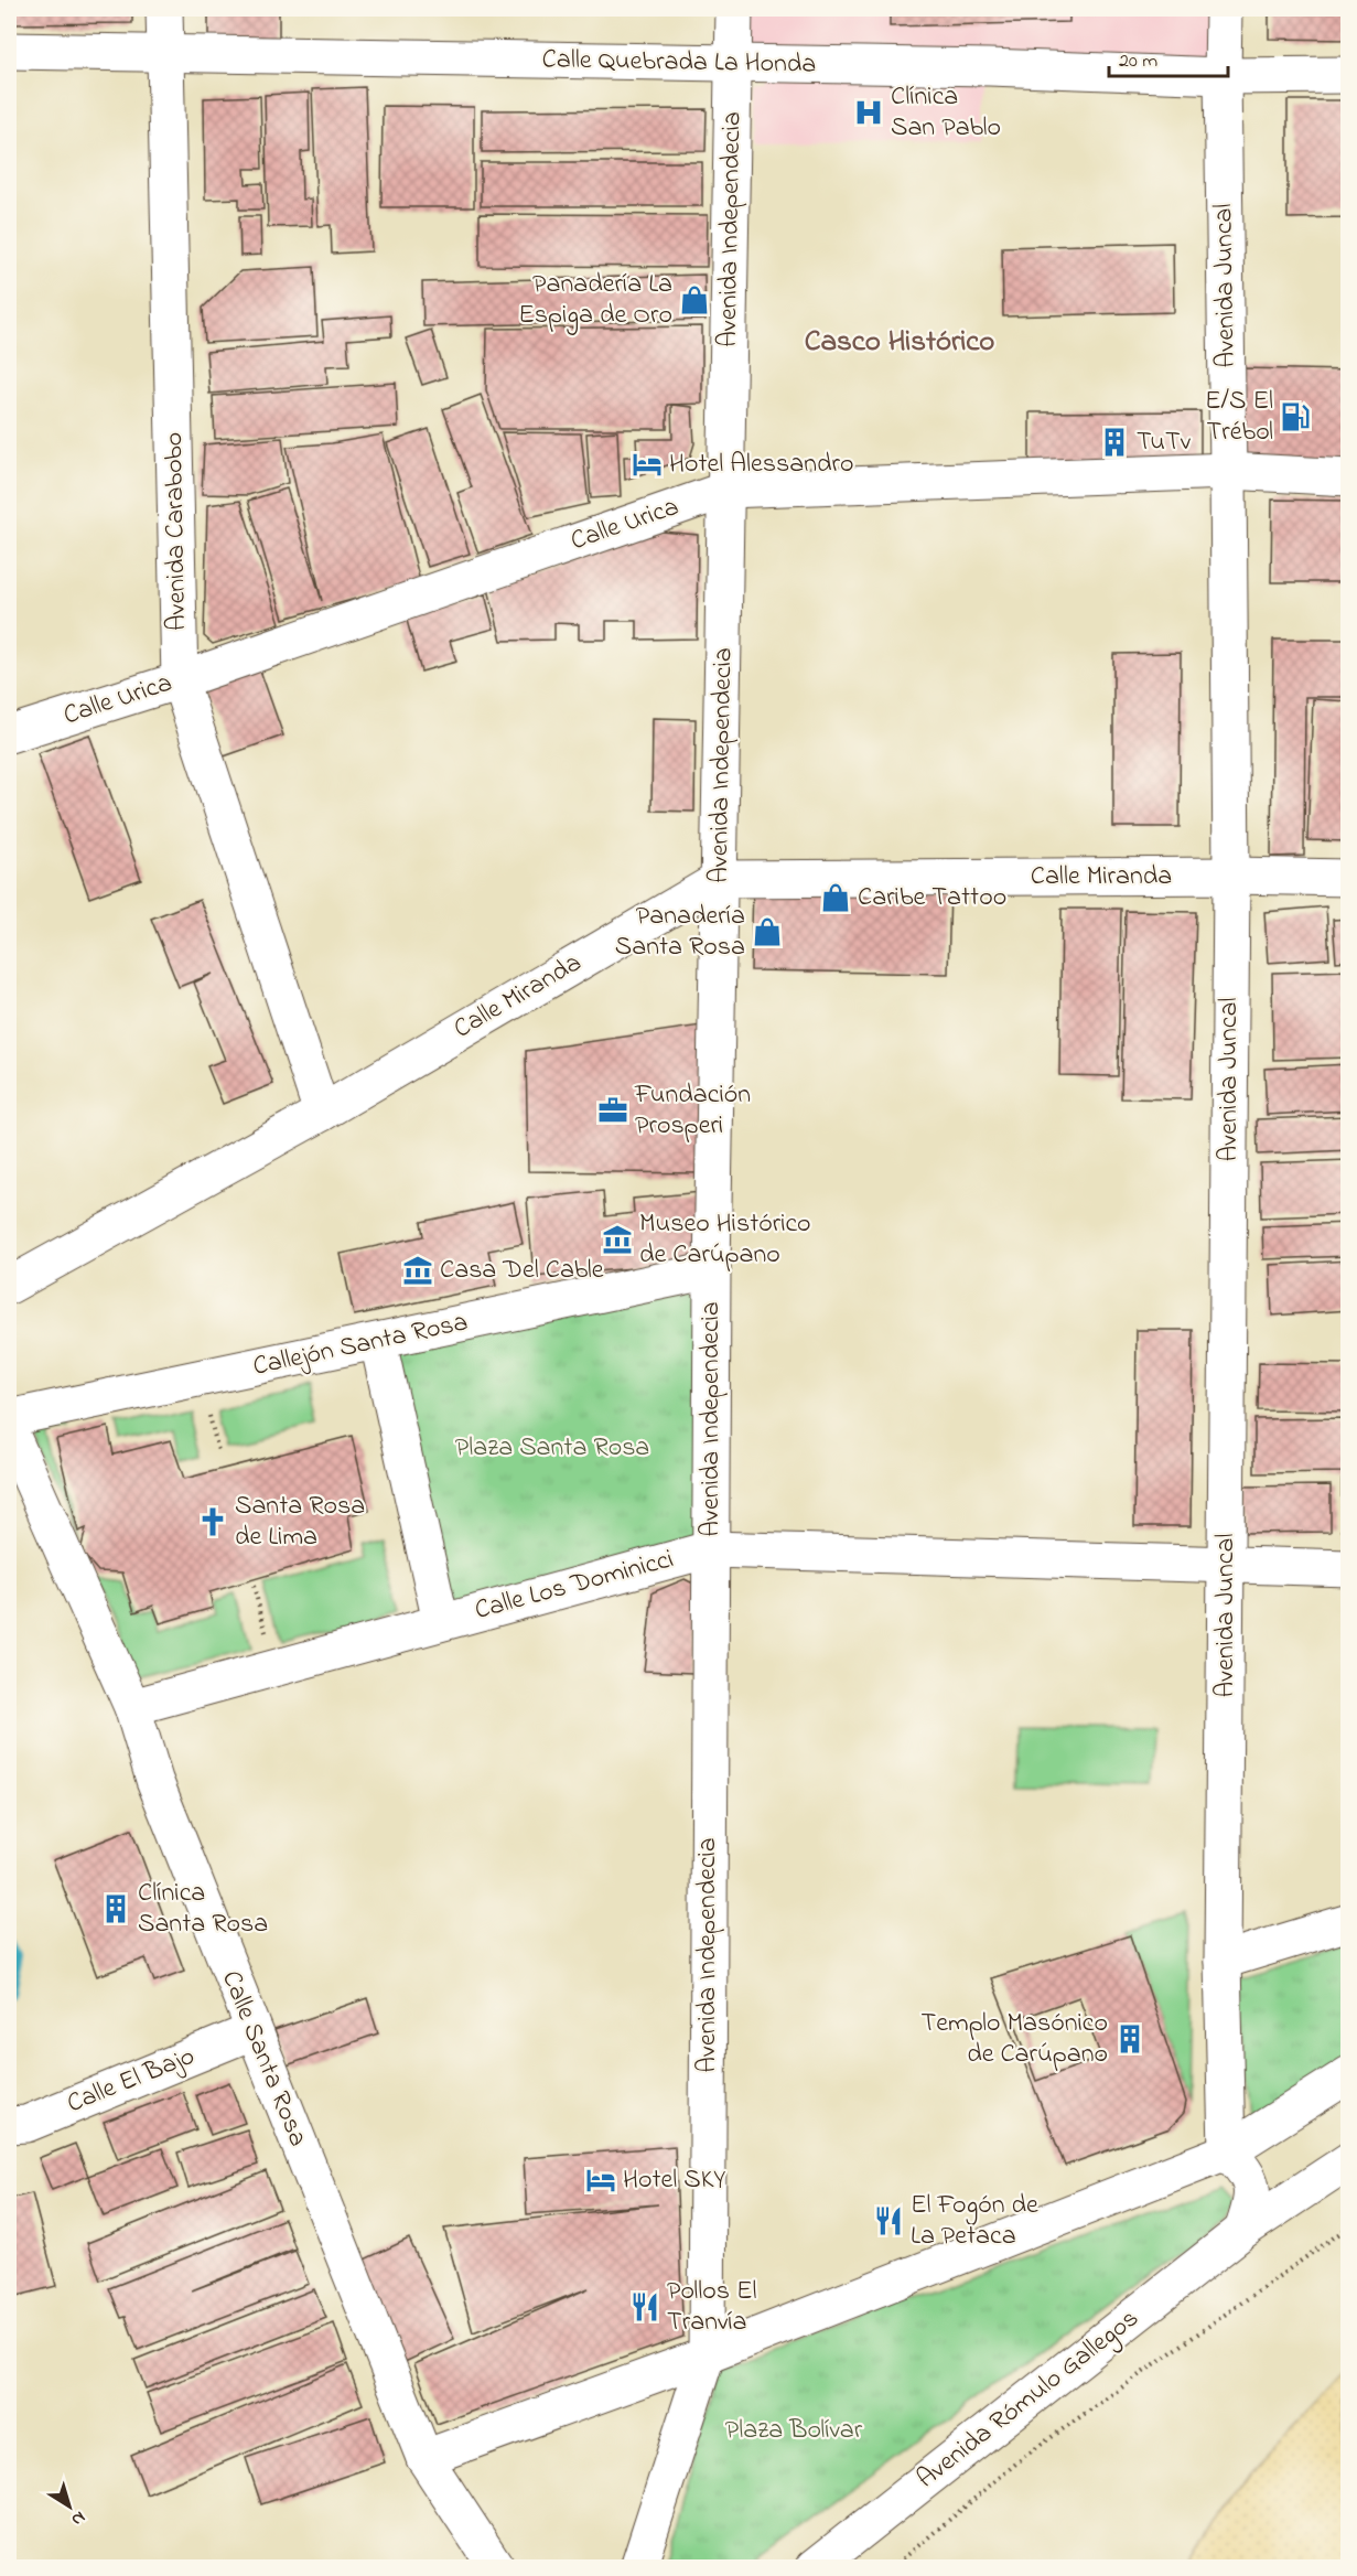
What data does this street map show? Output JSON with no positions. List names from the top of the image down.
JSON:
{
  "streets": {
    "street": [
      "Calle Quebrada La Honda",
      "Avenida Independecia",
      "Avenida Juncal",
      "Calle Urica",
      "Avenida Carabobo",
      "Calle Miranda",
      "Callejón Santa Rosa",
      "Calle Los Dominicci",
      "Calle Santa Rosa",
      "Calle El Bajo",
      "Avenida Rómulo Gallegos"
    ]
  },
  "crossings": [
    ["Calle Quebrada La Honda", "Avenida Independecia"],
    ["Calle Quebrada La Honda", "Avenida Juncal"],
    ["Calle Quebrada La Honda", "Avenida Carabobo"],
    ["Avenida Independecia", "Calle Urica"],
    ["Avenida Independecia", "Calle Miranda"],
    ["Avenida Independecia", "Callejón Santa Rosa"],
    ["Avenida Independecia", "Calle Los Dominicci"],
    ["Avenida Juncal", "Calle Urica"],
    ["Avenida Juncal", "Calle Miranda"],
    ["Avenida Juncal", "Calle Los Dominicci"],
    ["Calle Urica", "Avenida Carabobo"],
    ["Avenida Carabobo", "Calle Miranda"],
    ["Calle Los Dominicci", "Calle Santa Rosa"],
    ["Calle Santa Rosa", "Calle El Bajo"]
  ],
  "districts": ["Casco Histórico"],
  "parks": ["Plaza Santa Rosa", "Plaza Bolívar"],
  "places": {
    "hospital": ["Clínica San Pablo"],
    "shop": ["Panadería La Espiga de Oro", "Caribe Tattoo", "Panadería Santa Rosa"],
    "fuel station": ["E/S El Trébol"],
    "building": ["TuTv", "Clínica Santa Rosa", "Templo Masónico de Carúpano"],
    "hotel": ["Hotel Alessandro", "Hotel SKY"],
    "office": ["Fundación Prosperi"],
    "museum": ["Museo Histórico de Carúpano", "Casa Del Cable"],
    "church": ["Santa Rosa de Lima"],
    "restaurant": ["El Fogón de La Petaca", "Pollos El Tranvía"]
  },
  "scale_bar": "20 m",
  "north": "bottom right"
}
